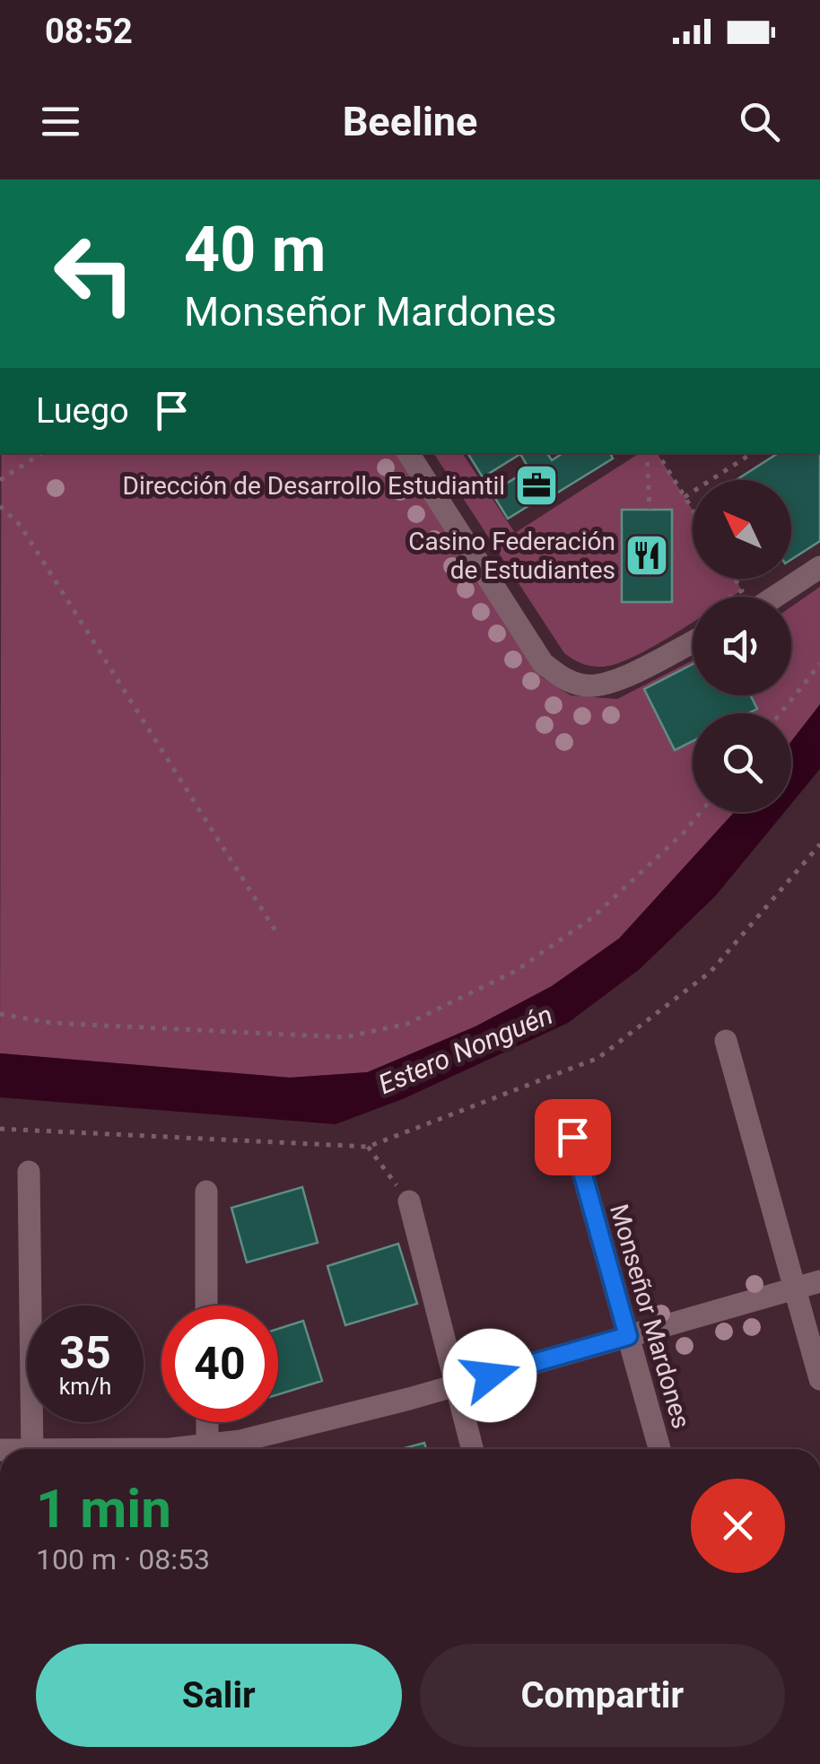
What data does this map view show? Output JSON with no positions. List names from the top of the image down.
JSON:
{
  "streets": {
    "street": ["Monseñor Mardones"]
  },
  "water": ["Estero Nonguén"],
  "places": {
    "office": ["Dirección de Desarrollo Estudiantil"],
    "restaurant": ["Casino Federación de Estudiantes"]
  },
  "north": "top left",
  "page": {
    "status": "08:52",
    "header": "Beeline",
    "turn": ["40 m", "Monseñor Mardones"],
    "then": "Luego",
    "speed": "35 km/h",
    "limit": "40",
    "heading": ["1 min", "100 m · 08:53"],
    "buttons": ["Salir", "Compartir"]
  }
}
